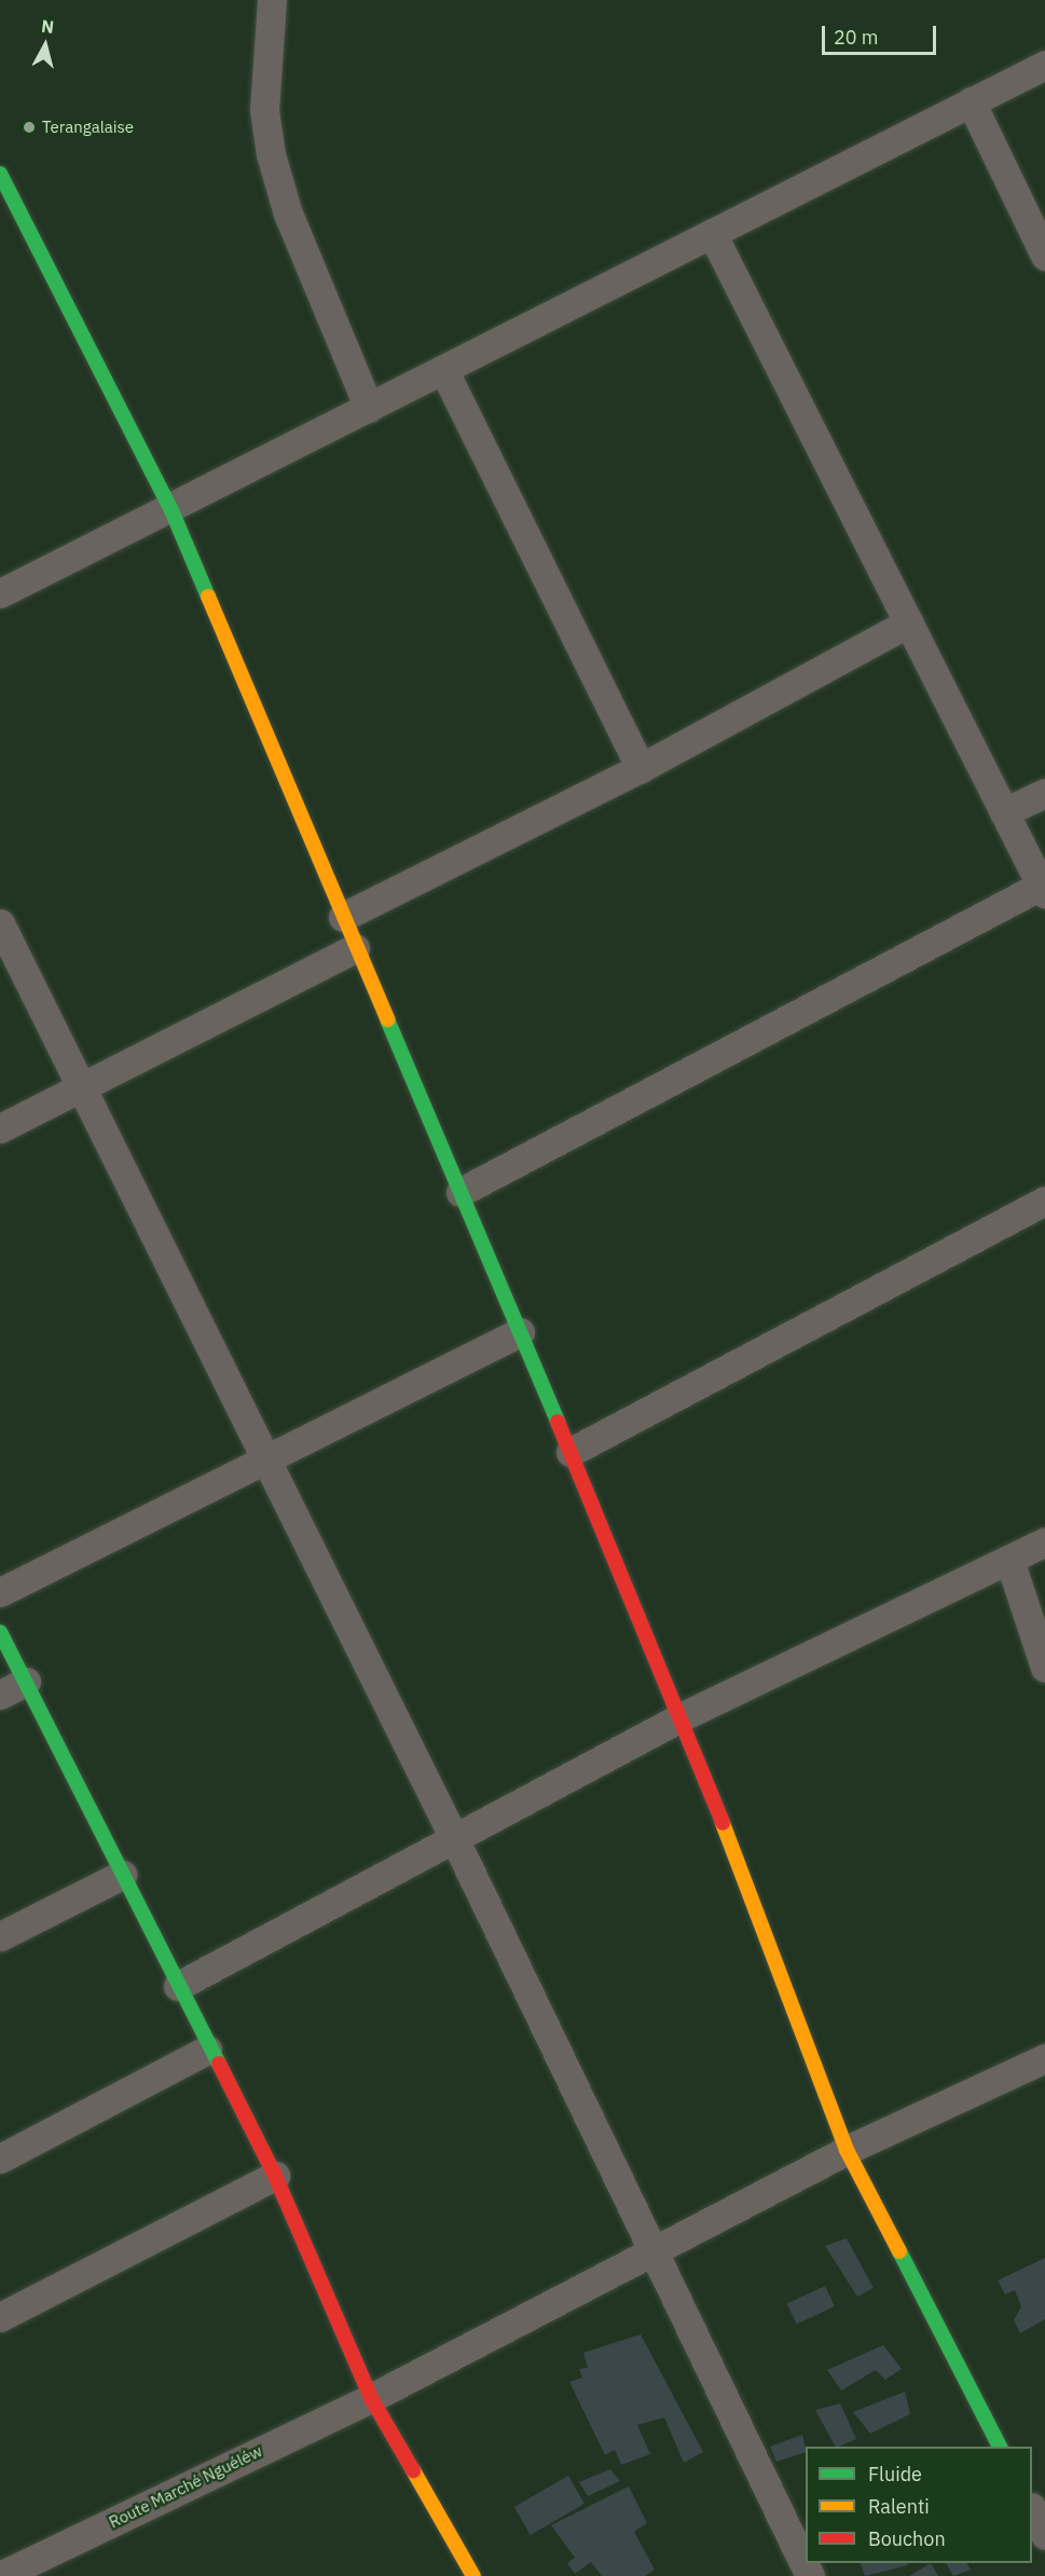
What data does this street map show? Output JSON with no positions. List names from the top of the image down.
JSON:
{
  "streets": {
    "street": ["Route Marché Nguéléw"]
  },
  "places": ["Terangalaise"],
  "legend": ["Fluide", "Ralenti", "Bouchon"],
  "scale_bar": "20 m",
  "north": "top"
}
